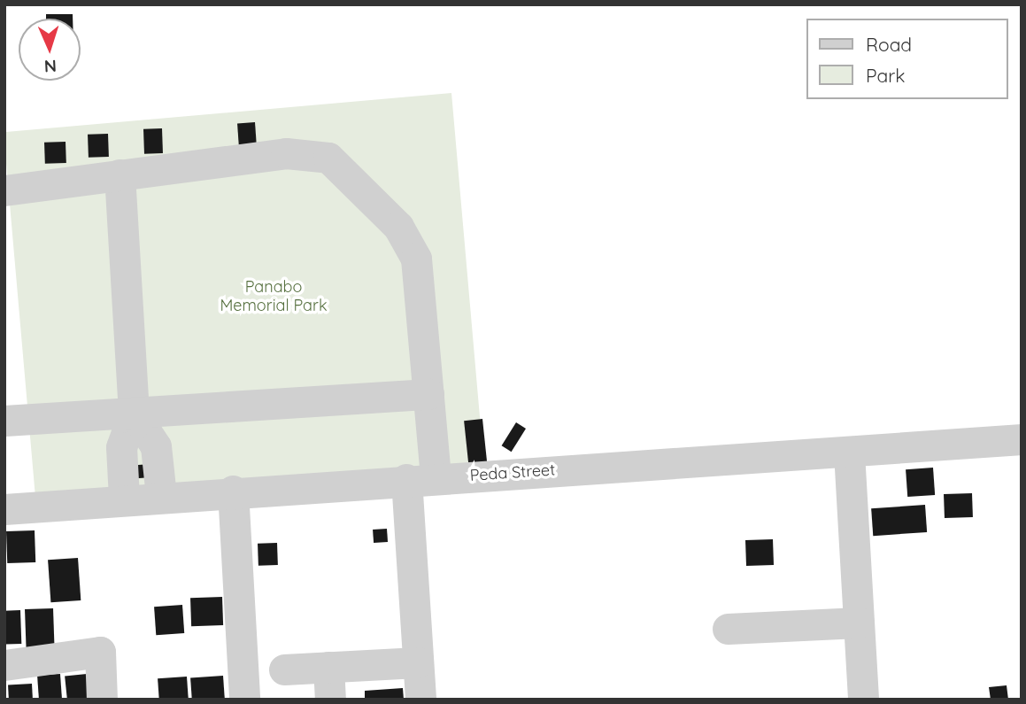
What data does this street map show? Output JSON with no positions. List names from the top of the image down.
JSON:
{
  "streets": {
    "street": ["Peda Street"]
  },
  "parks": ["Panabo Memorial Park"],
  "legend": ["Road", "Park"],
  "north": "bottom"
}
